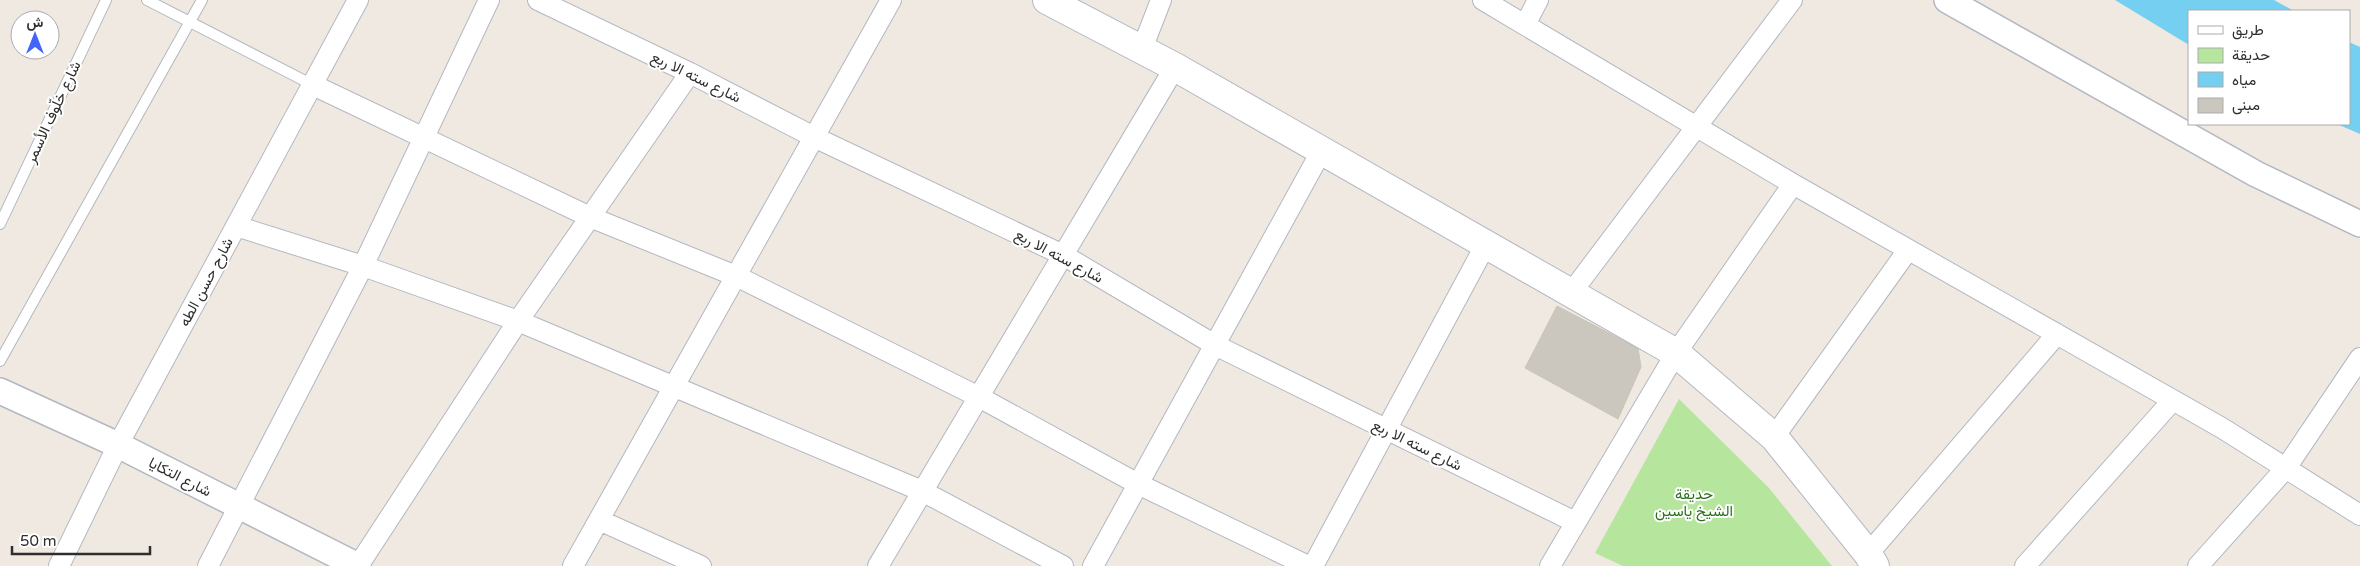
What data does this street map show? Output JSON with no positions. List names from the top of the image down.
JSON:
{
  "streets": {
    "street": ["شارع سته الا ربع", "شارح حسن الطه", "شارع التكايا"],
    "lane": ["شارع خلّوف الأسمر"]
  },
  "crossings": [
    ["شارح حسن الطه", "شارع التكايا"]
  ],
  "parks": ["حديقة الشيخ ياسين"],
  "legend": [
    "طريق",
    "حديقة",
    "مياه",
    "مبنى"
  ],
  "scale_bar": "50 m",
  "north": "top"
}
